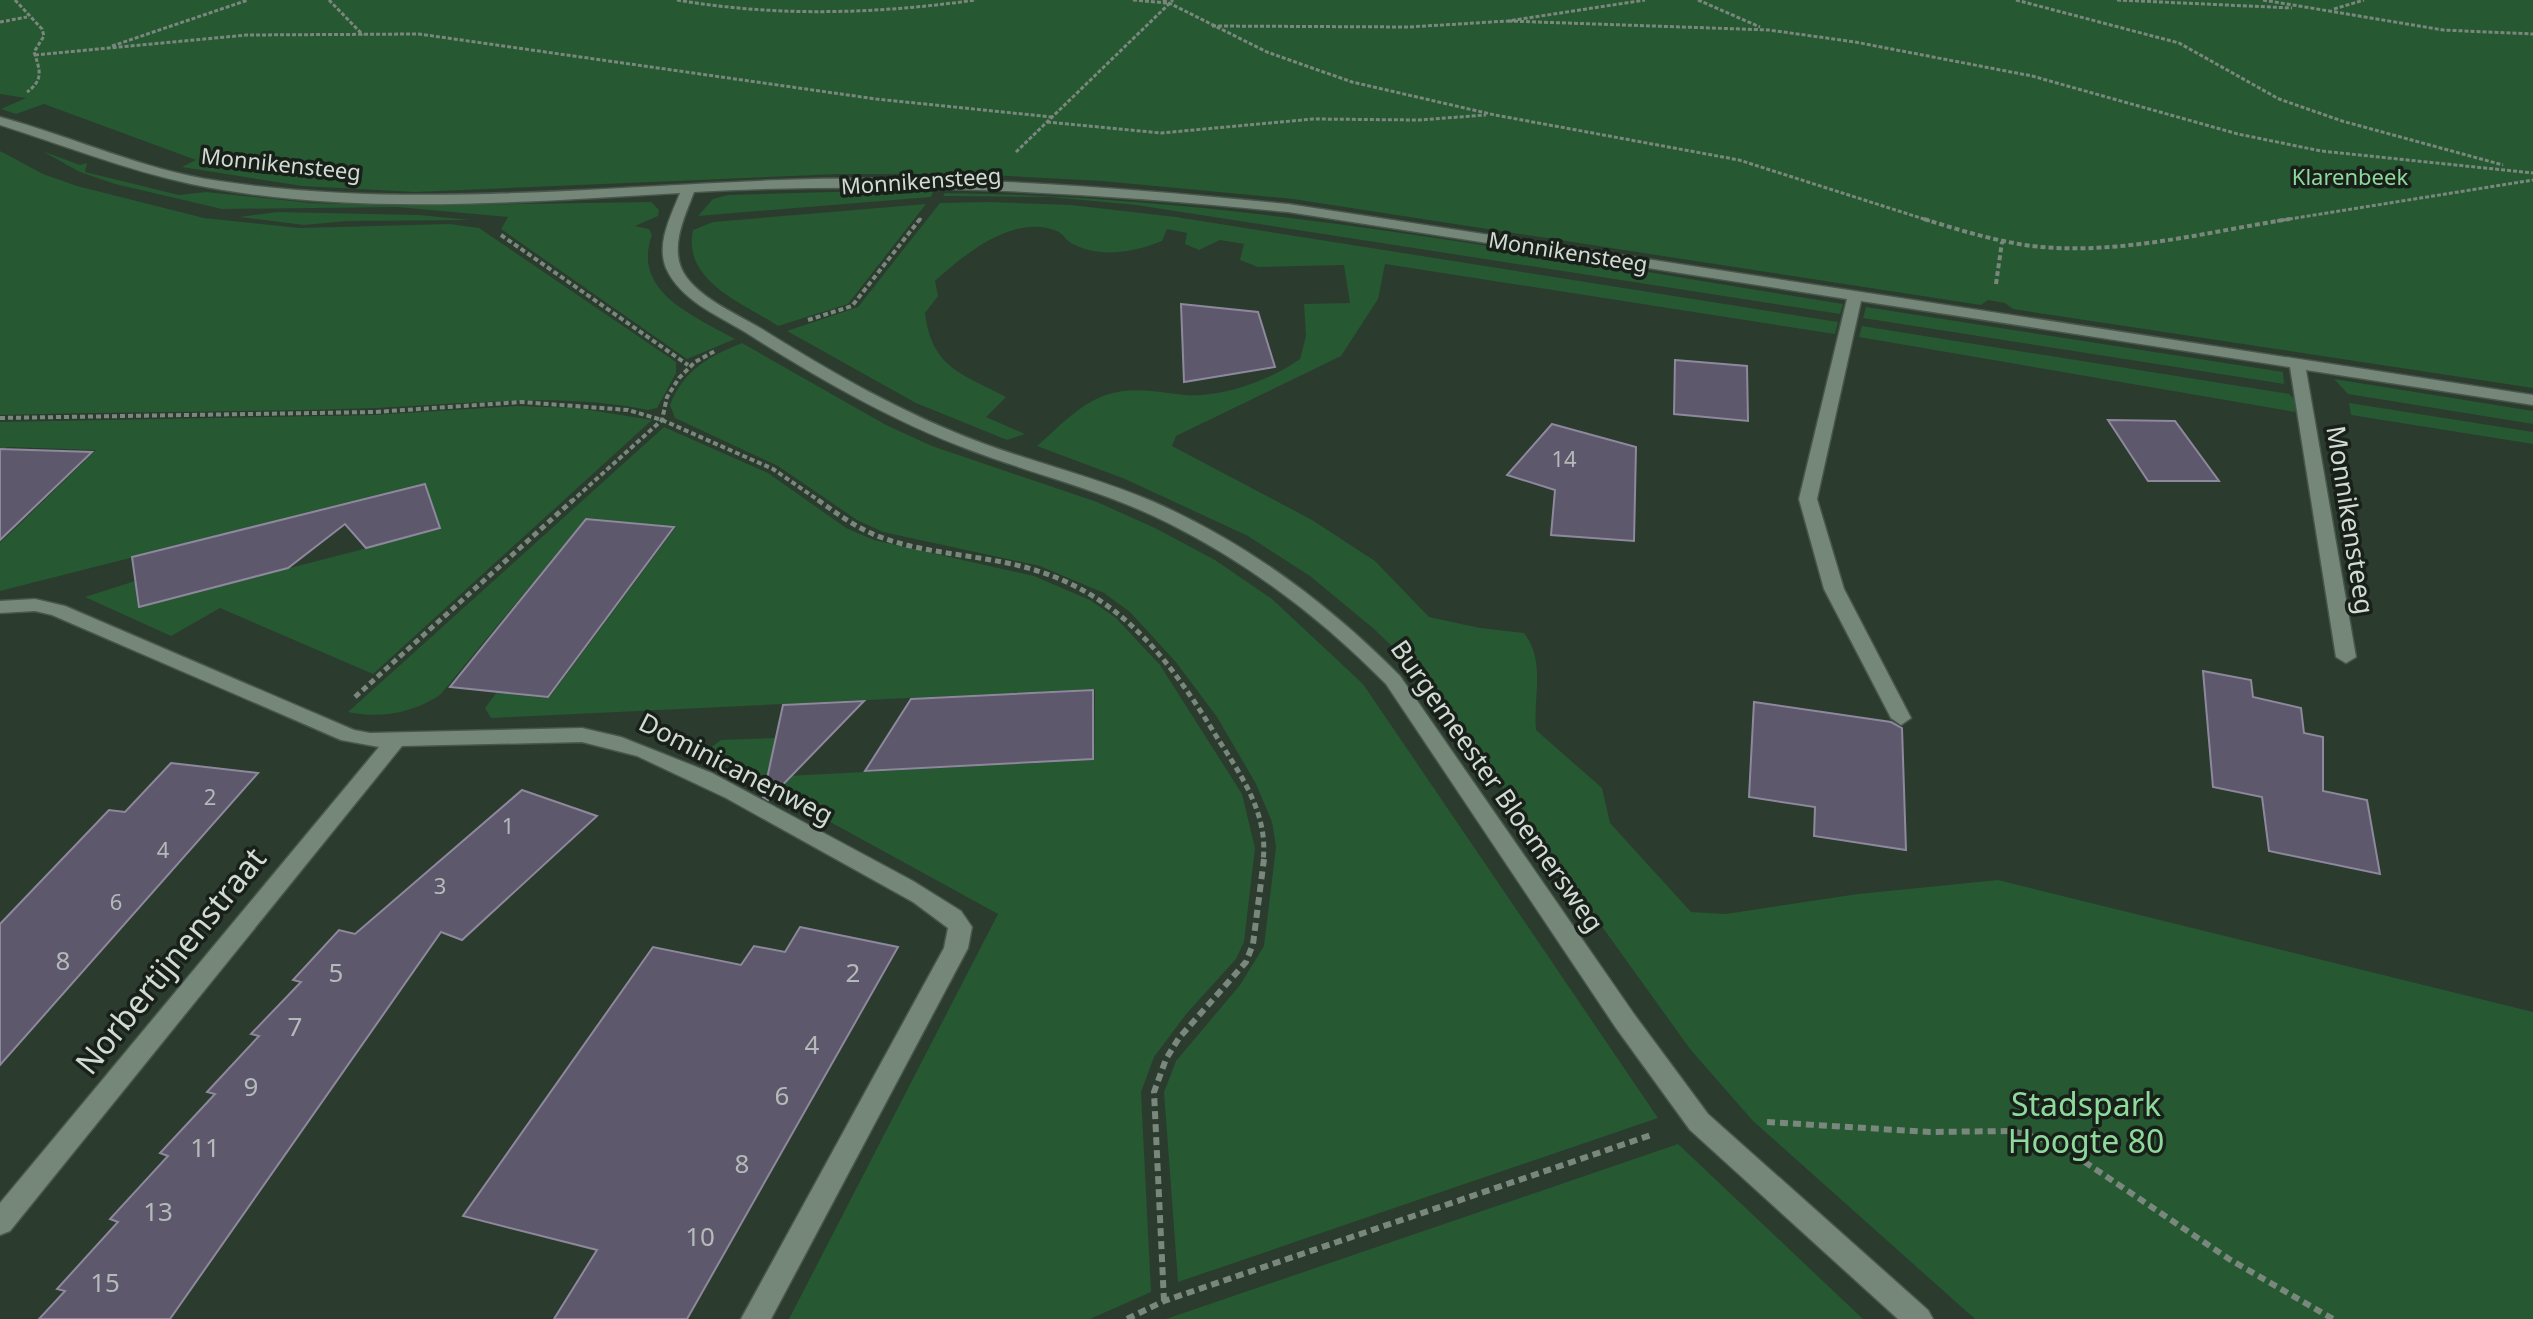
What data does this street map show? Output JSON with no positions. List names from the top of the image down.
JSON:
{
  "streets": {
    "street": [
      "Monnikensteeg",
      "Dominicanenweg",
      "Burgemeester Bloemersweg",
      "Norbertijnenstraat"
    ]
  },
  "crossings": [
    ["Monnikensteeg", "Burgemeester Bloemersweg"],
    ["Dominicanenweg", "Norbertijnenstraat"]
  ],
  "parks": ["Klarenbeek", "Stadspark Hoogte 80"],
  "house_numbers": [
    "14",
    "2",
    "1",
    "4",
    "3",
    "6",
    "8",
    "5",
    "2",
    "7",
    "4",
    "9",
    "6",
    "11",
    "8",
    "13",
    "10",
    "15"
  ]
}
